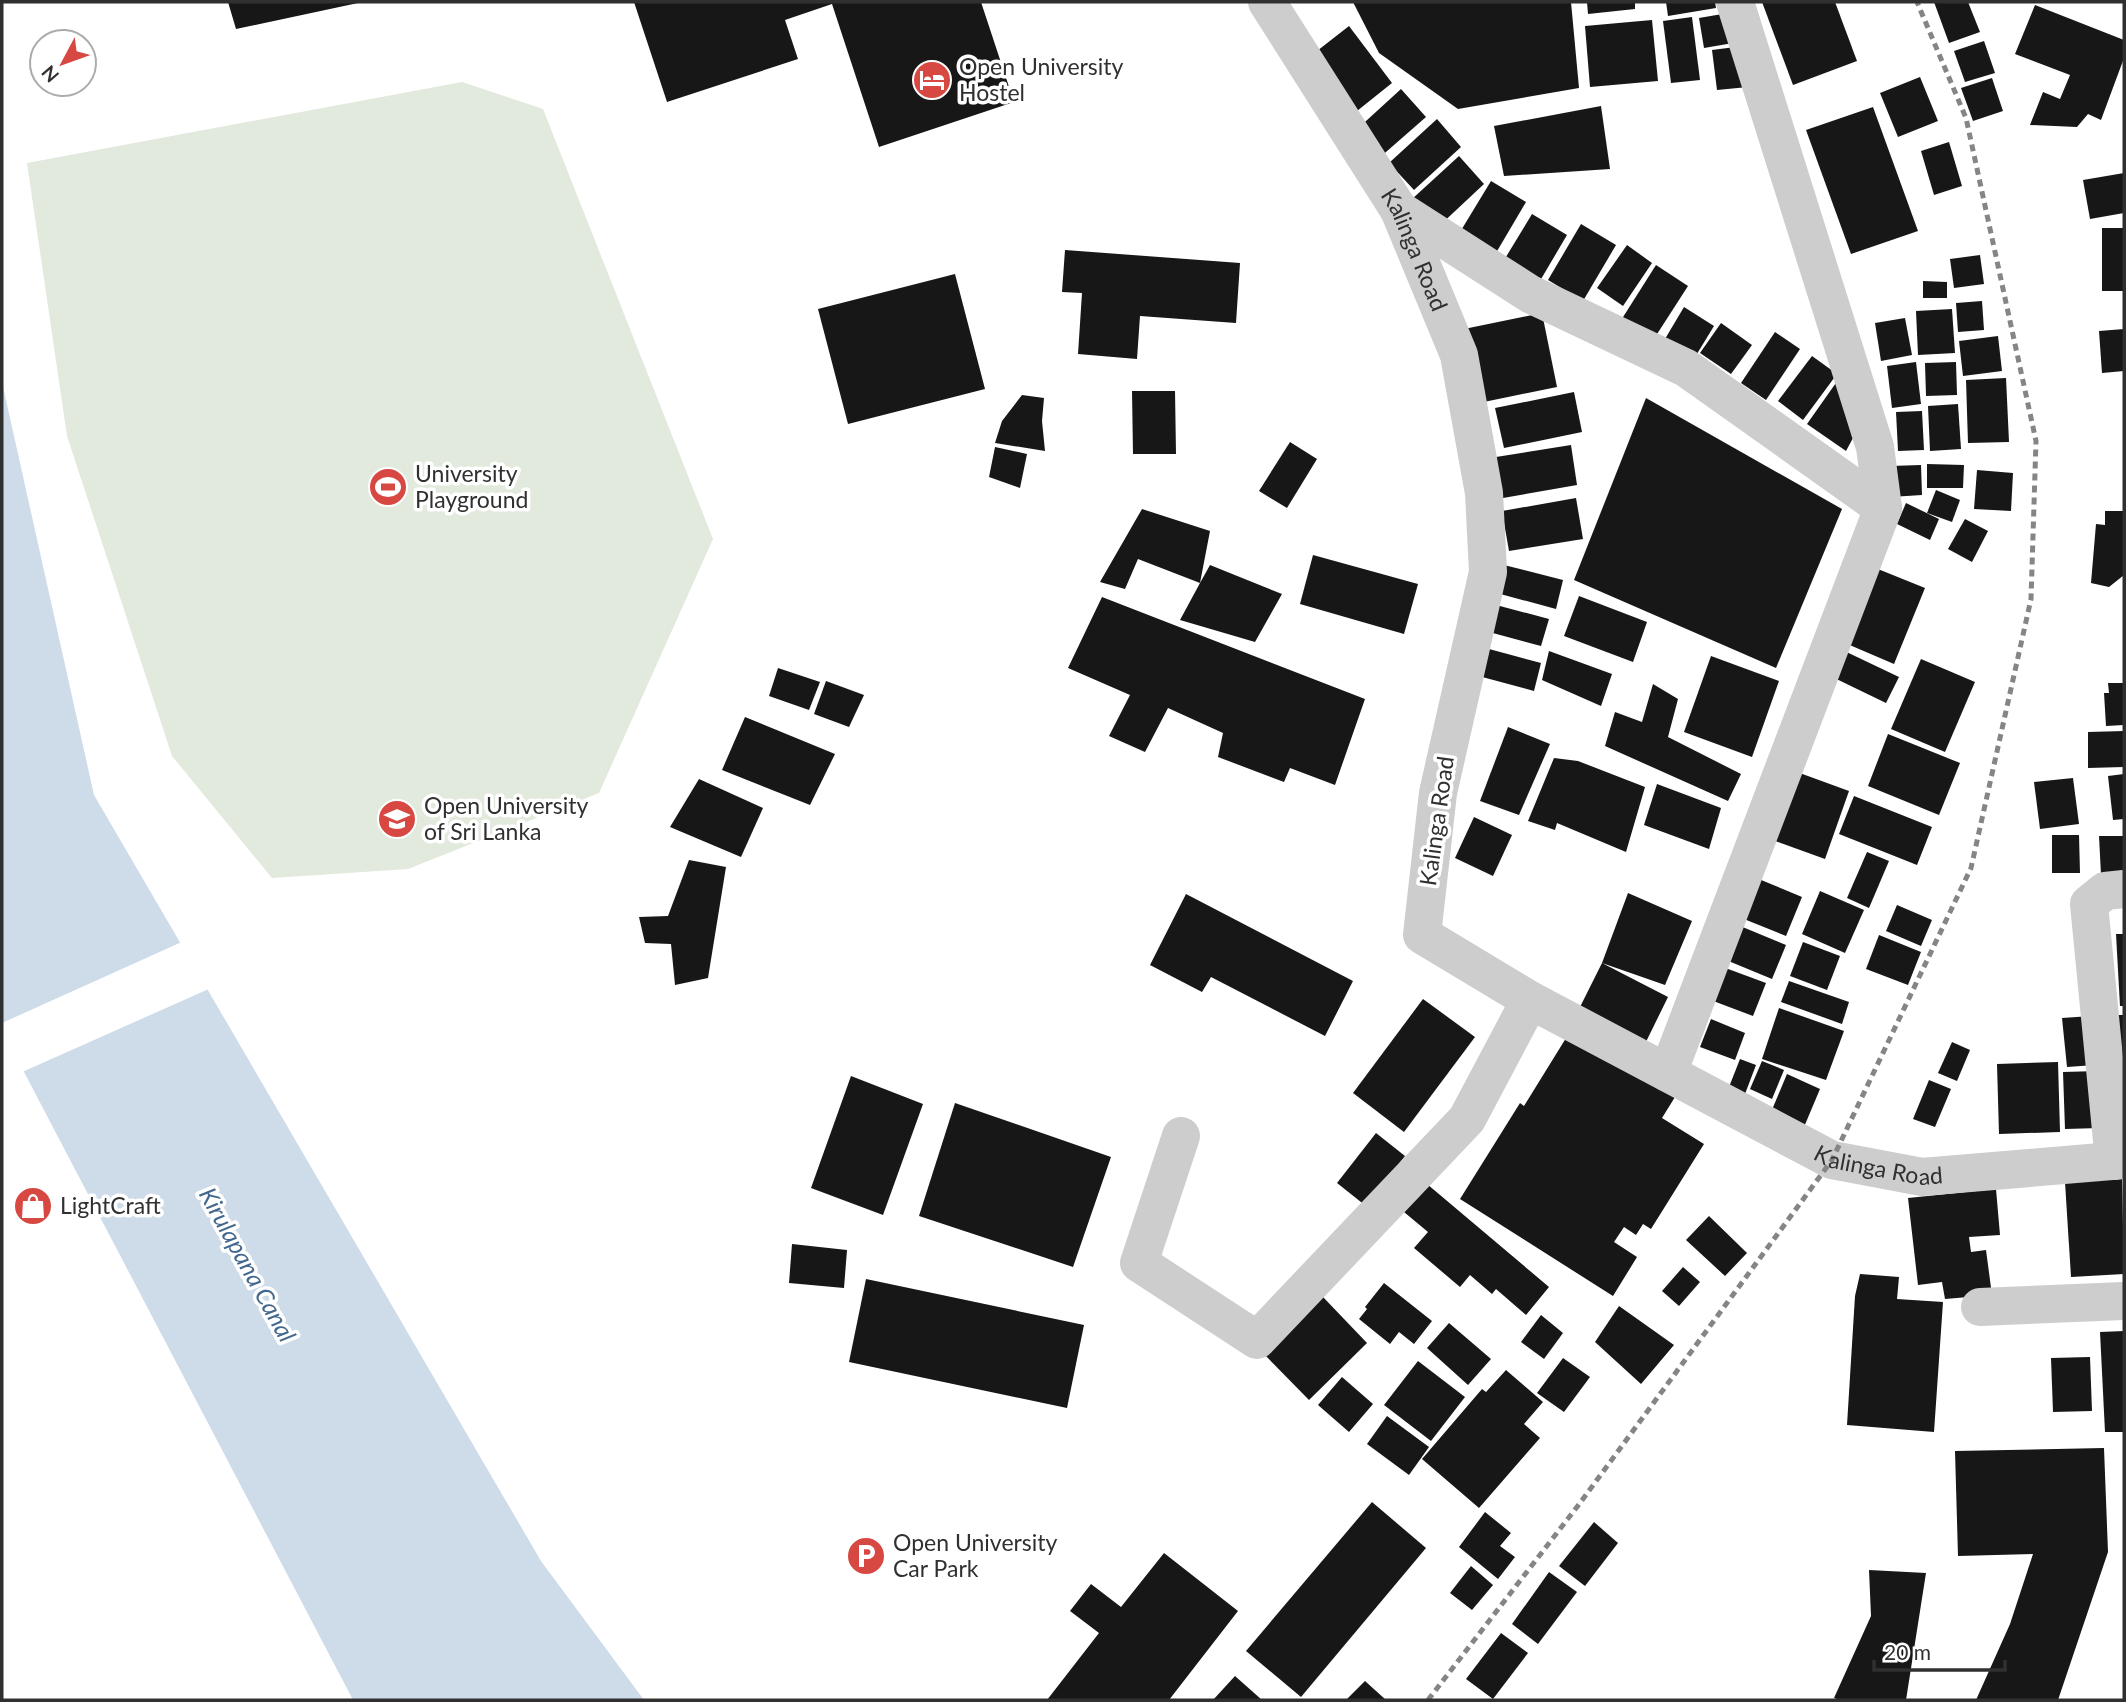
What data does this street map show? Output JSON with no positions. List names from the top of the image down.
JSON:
{
  "streets": {
    "street": ["Kalinga Road"]
  },
  "water": ["Kirulapana Canal"],
  "places": {
    "hotel": ["Open University Hostel"],
    "sports": ["University Playground"],
    "school or university": ["Open University of Sri Lanka"],
    "shop": ["LightCraft"],
    "parking": ["Open University Car Park"]
  },
  "scale_bar": "20 m",
  "north": "bottom left"
}
